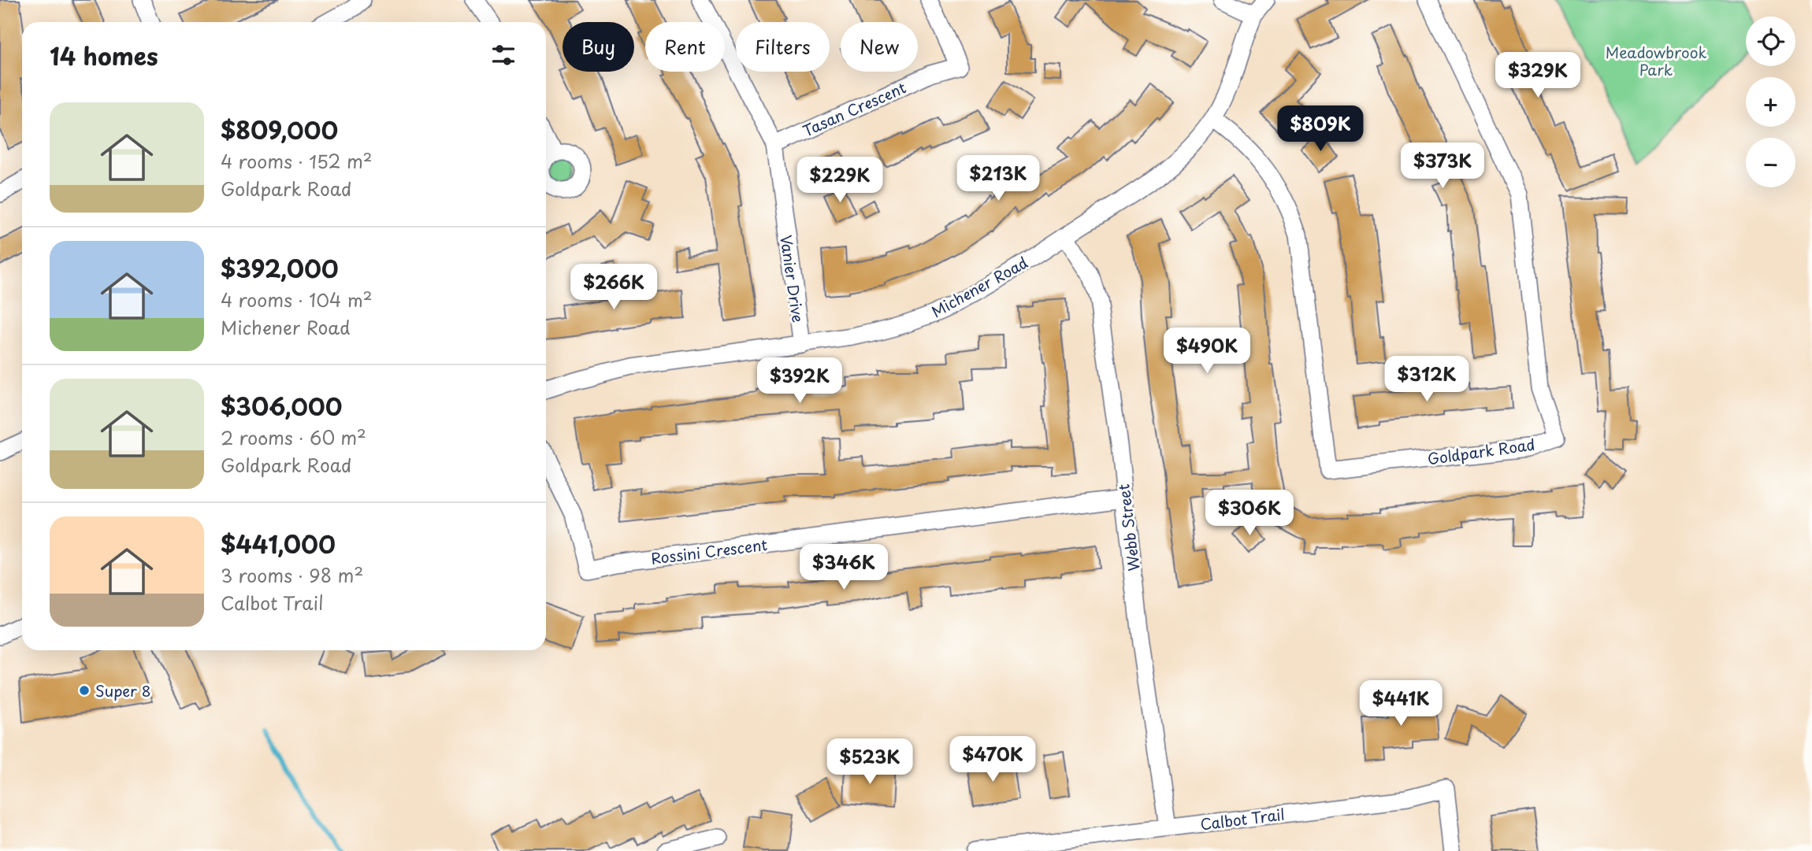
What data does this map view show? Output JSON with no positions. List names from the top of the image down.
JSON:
{
  "streets": {
    "street": [
      "Tasan Crescent",
      "Vanier Drive",
      "Michener Road",
      "Goldpark Road",
      "Webb Street",
      "Rossini Crescent",
      "Calbot Trail"
    ]
  },
  "crossings": [
    ["Tasan Crescent", "Vanier Drive"],
    ["Vanier Drive", "Michener Road"],
    ["Michener Road", "Goldpark Road"],
    ["Michener Road", "Webb Street"],
    ["Webb Street", "Rossini Crescent"],
    ["Webb Street", "Calbot Trail"]
  ],
  "parks": ["Meadowbrook Park"],
  "places": ["Super 8"],
  "page": {
    "map_buttons": ["+", "−"],
    "chip": [
      "Buy",
      "Rent",
      "Filters",
      "New"
    ],
    "heading": "14 homes",
    "price": [
      "$329K",
      "$809K",
      "$373K",
      "$213K",
      "$229K",
      "$266K",
      "$490K",
      "$312K",
      "$392K",
      "$306K",
      "$346K",
      "$441K",
      "$470K",
      "$523K"
    ],
    "list": [
      {
        "name": "$809,000",
        "note": "4 rooms · 152 m² · Goldpark Road"
      },
      {
        "name": "$392,000",
        "note": "4 rooms · 104 m² · Michener Road"
      },
      {
        "name": "$306,000",
        "note": "2 rooms · 60 m² · Goldpark Road"
      },
      {
        "name": "$441,000",
        "note": "3 rooms · 98 m² · Calbot Trail"
      }
    ]
  }
}
